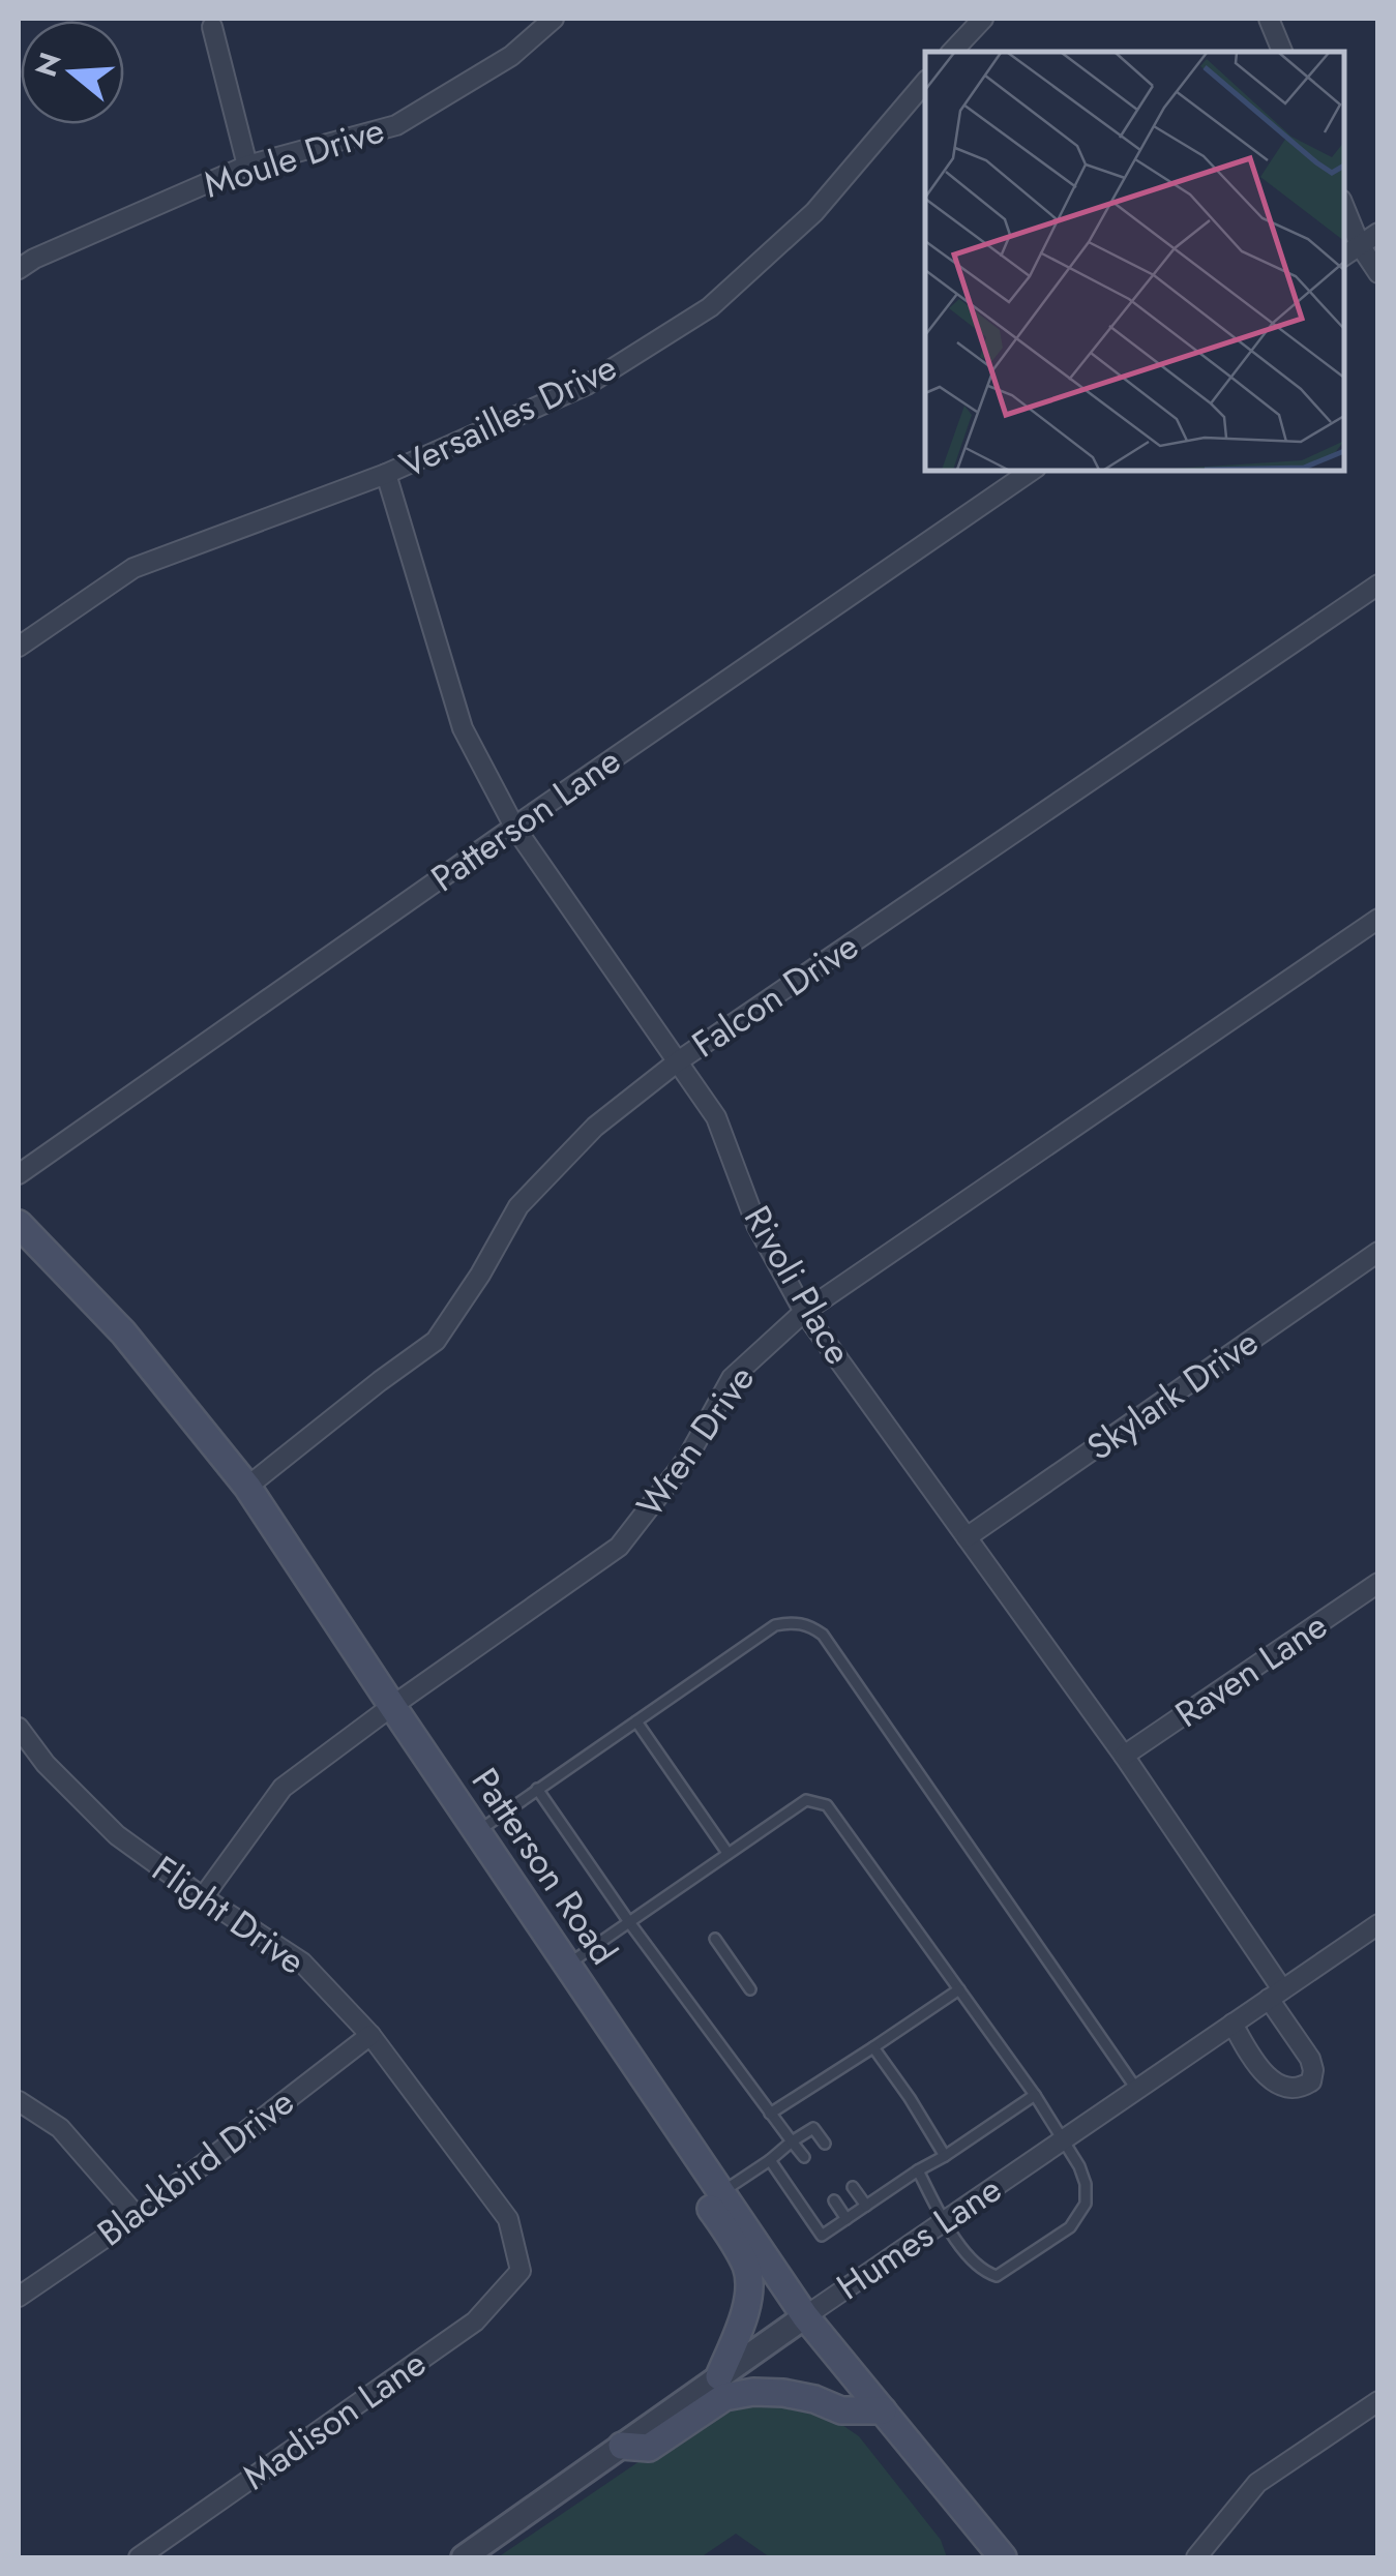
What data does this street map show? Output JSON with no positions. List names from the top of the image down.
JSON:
{
  "streets": {
    "main road": ["Patterson Road"],
    "street": [
      "Moule Drive",
      "Versailles Drive",
      "Patterson Lane",
      "Falcon Drive",
      "Rivoli Place",
      "Skylark Drive",
      "Wren Drive",
      "Raven Lane",
      "Flight Drive",
      "Blackbird Drive",
      "Humes Lane",
      "Madison Lane"
    ]
  },
  "crossings": [
    ["Versailles Drive", "Rivoli Place"],
    ["Patterson Lane", "Rivoli Place"],
    ["Falcon Drive", "Rivoli Place"],
    ["Falcon Drive", "Patterson Road"],
    ["Rivoli Place", "Skylark Drive"],
    ["Rivoli Place", "Wren Drive"],
    ["Rivoli Place", "Raven Lane"],
    ["Rivoli Place", "Humes Lane"],
    ["Wren Drive", "Patterson Road"],
    ["Wren Drive", "Flight Drive"],
    ["Patterson Road", "Humes Lane"],
    ["Flight Drive", "Blackbird Drive"],
    ["Flight Drive", "Madison Lane"]
  ],
  "north": "left"
}
